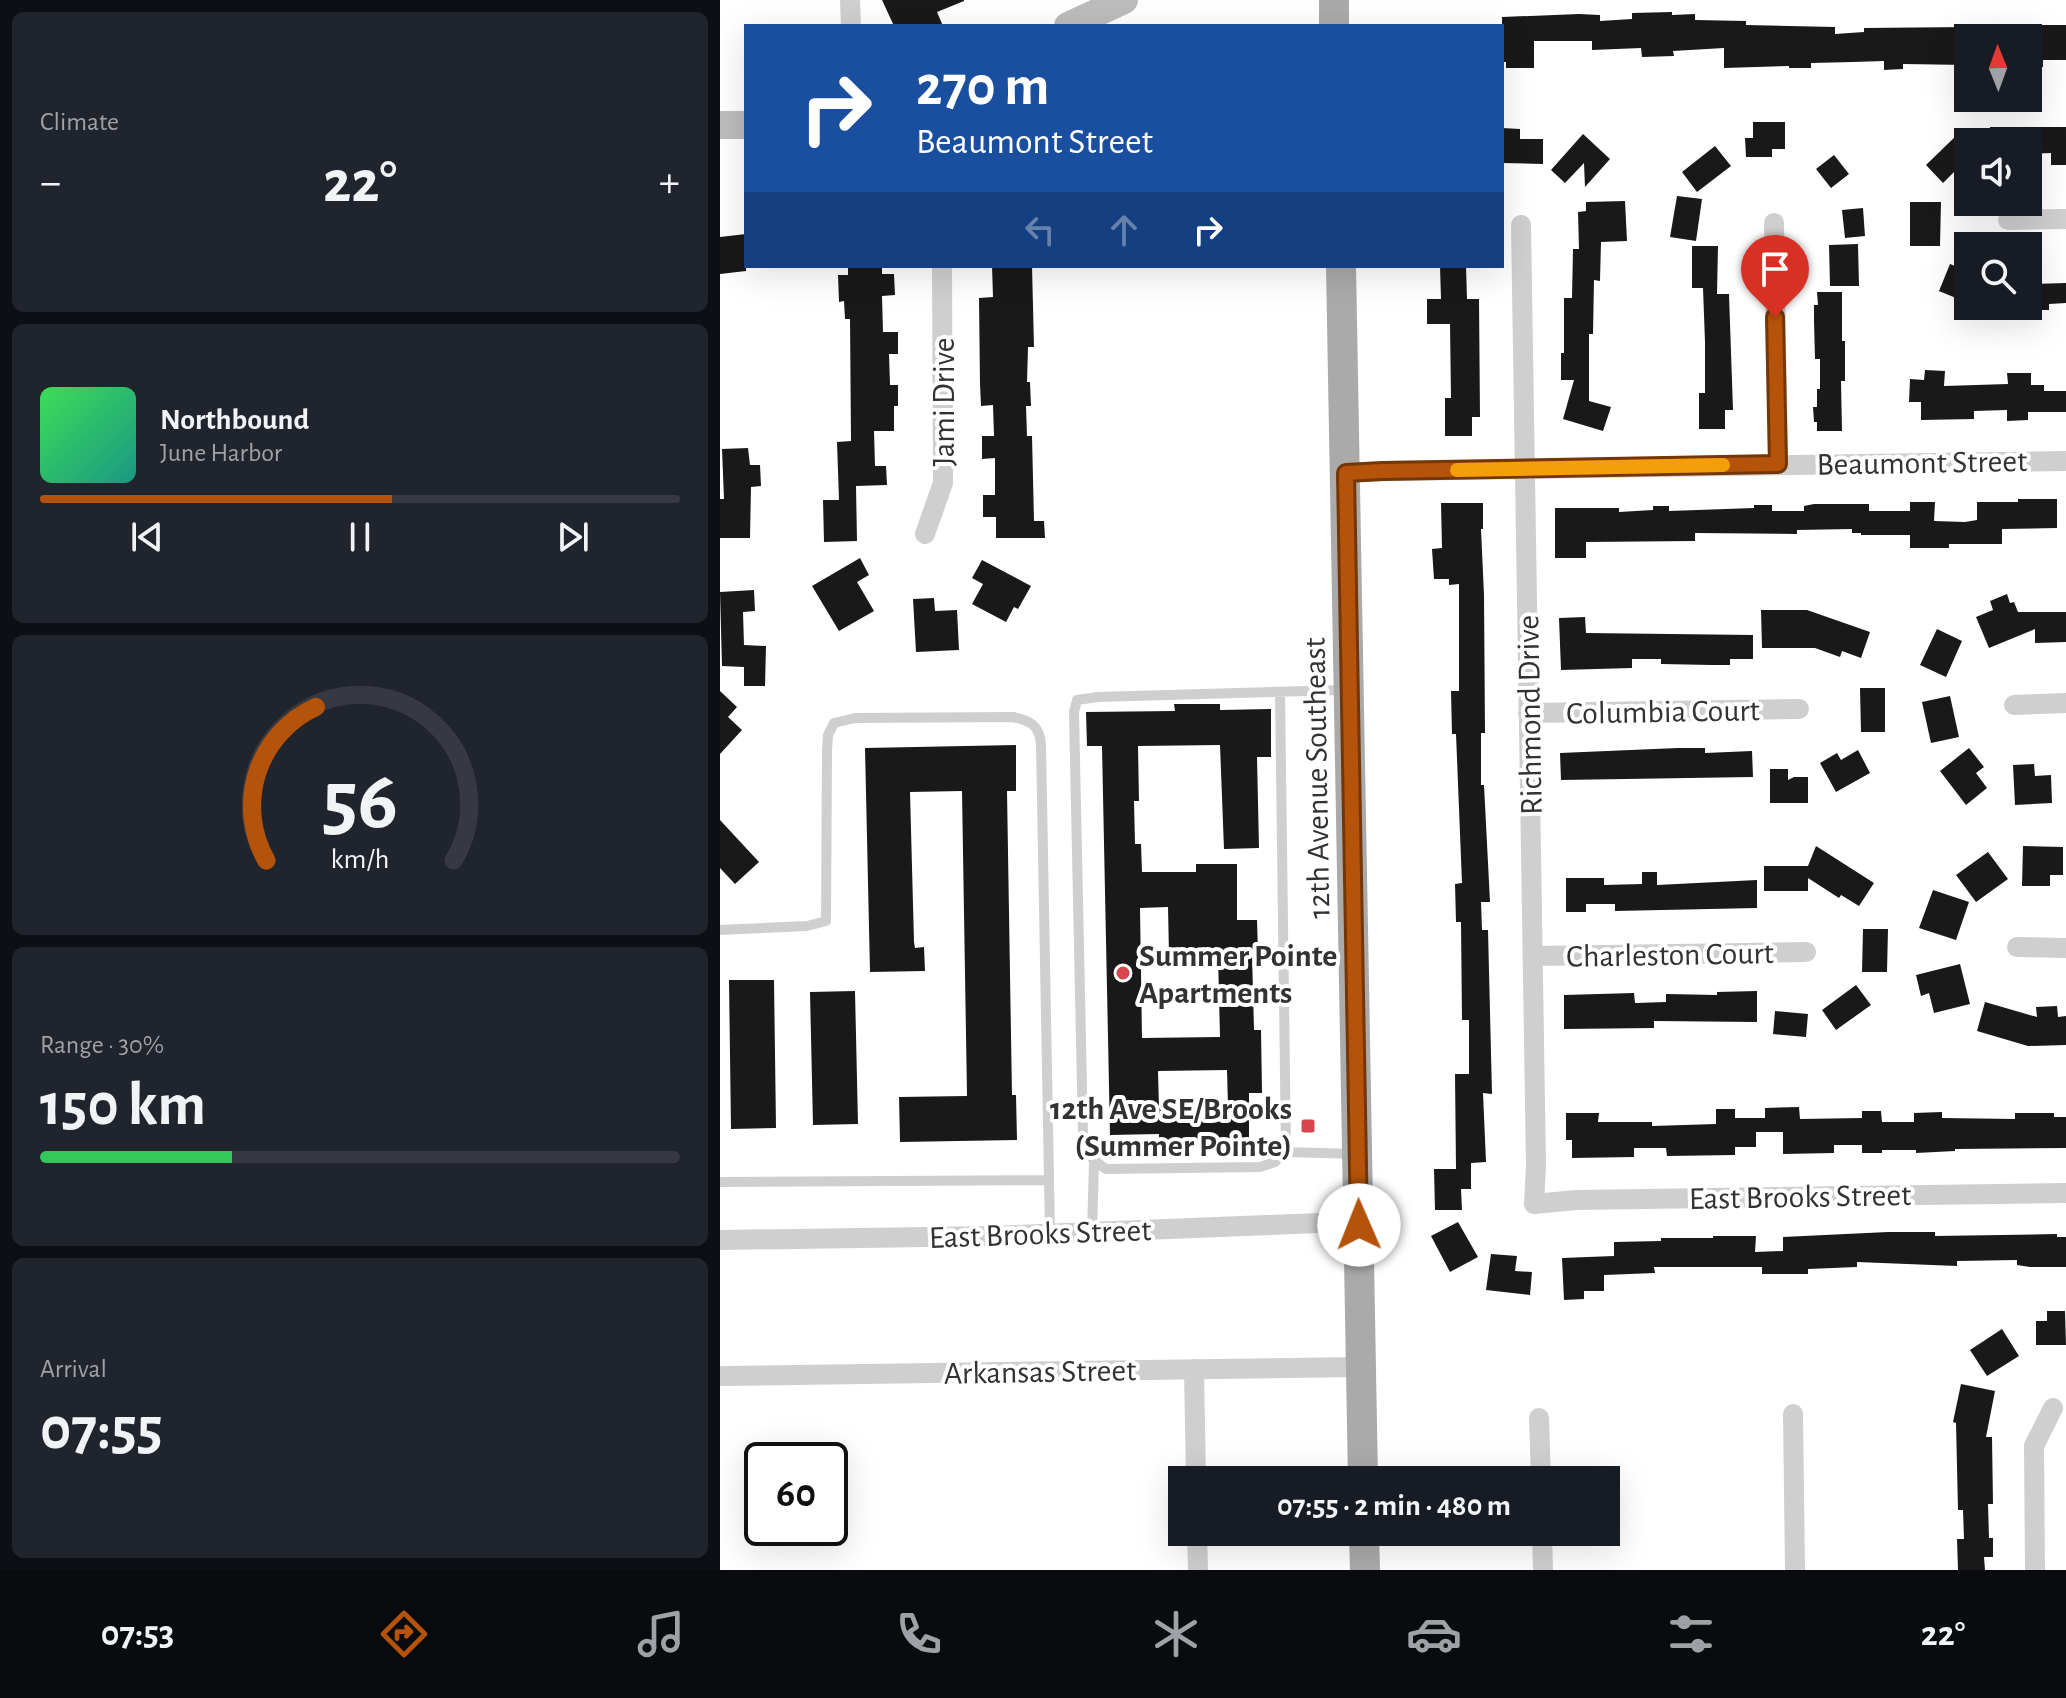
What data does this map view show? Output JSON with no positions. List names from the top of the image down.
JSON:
{
  "streets": {
    "main road": ["12th Avenue Southeast"],
    "street": [
      "Jami Drive",
      "Beaumont Street",
      "Columbia Court",
      "Richmond Drive",
      "Charleston Court",
      "East Brooks Street",
      "Arkansas Street"
    ]
  },
  "crossings": [
    ["Beaumont Street", "Richmond Drive"],
    ["Beaumont Street", "12th Avenue Southeast"],
    ["Columbia Court", "Richmond Drive"],
    ["Richmond Drive", "Charleston Court"],
    ["Richmond Drive", "East Brooks Street"],
    ["12th Avenue Southeast", "East Brooks Street"],
    ["12th Avenue Southeast", "Arkansas Street"]
  ],
  "places": {
    "other": ["Summer Pointe Apartments"],
    "transit": ["12th Ave SE/Brooks (Summer Pointe)"]
  },
  "north": "top",
  "page": {
    "tile": [
      "Climate",
      ["Range · 30%", "150 km"],
      ["Arrival", "07:55"]
    ],
    "turn": ["270 m", "Beaumont Street"],
    "heat": ["−", "22°", "+"],
    "song": ["Northbound", "June Harbor"],
    "limit": "60",
    "trip": "07:55 · 2 min · 480 m",
    "tabs": ["07:53", "22°"],
    "gauge": ["56", "km/h"]
  }
}
